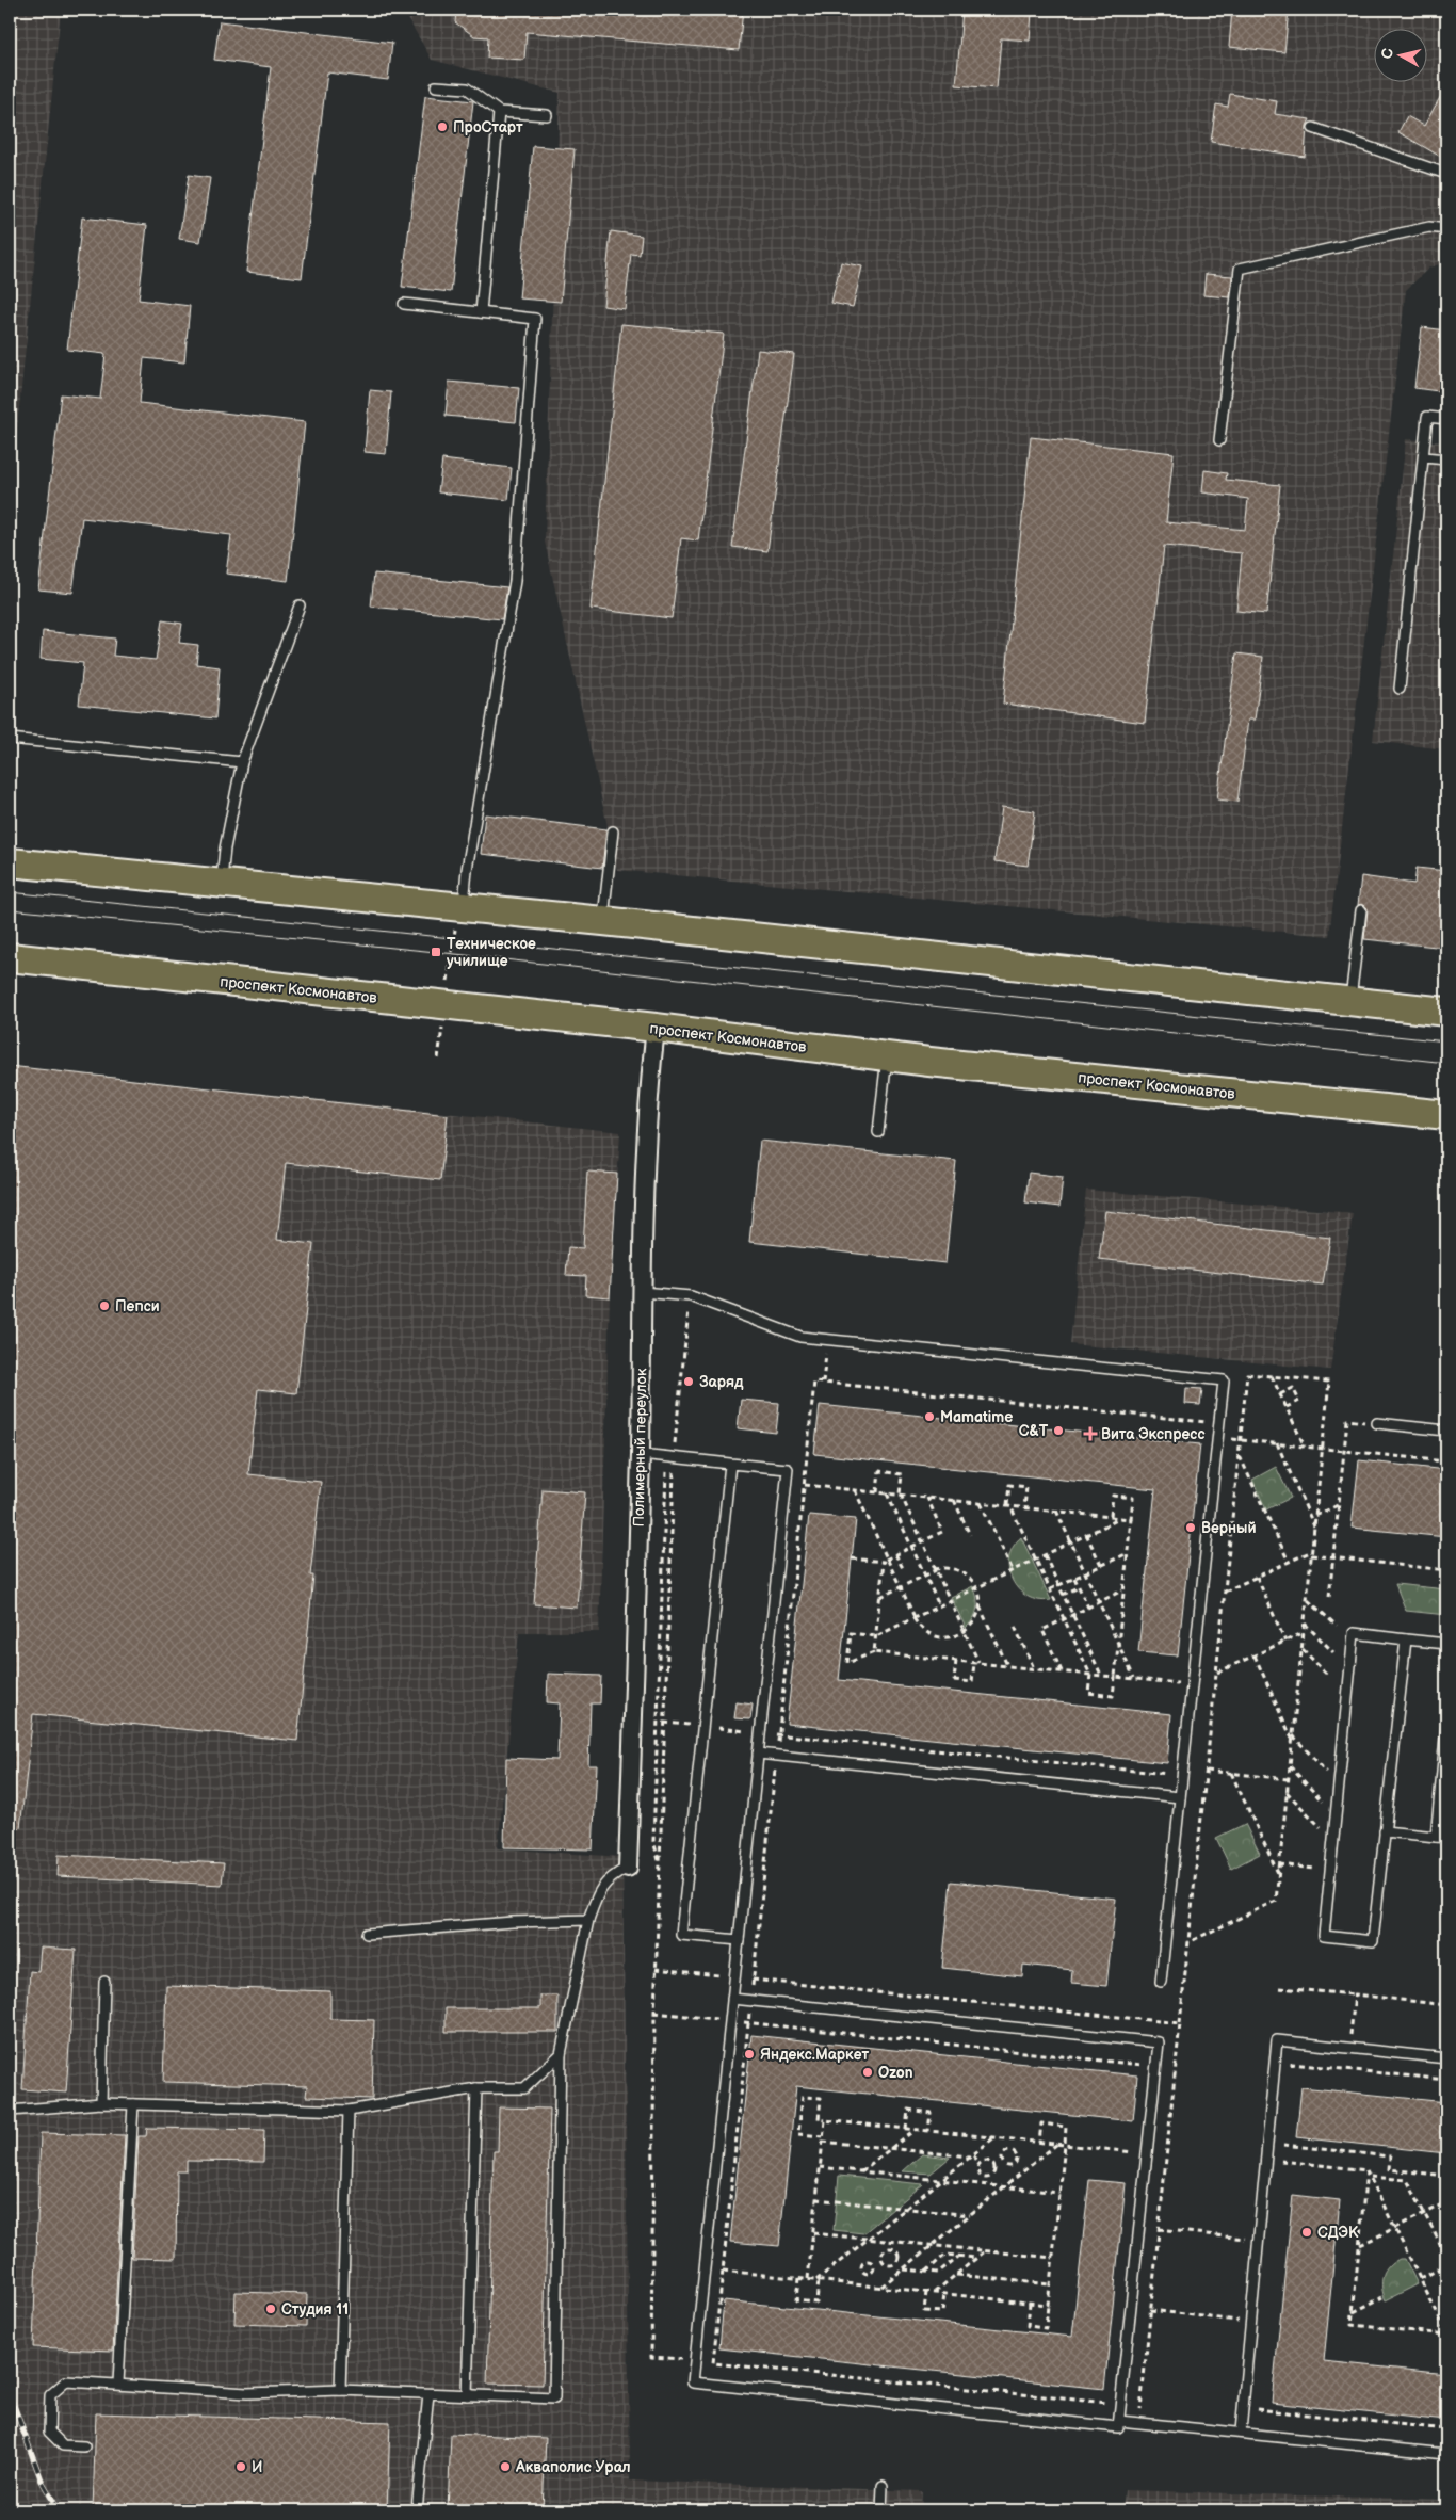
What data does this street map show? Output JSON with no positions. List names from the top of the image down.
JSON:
{
  "streets": {
    "main road": ["проспект Космонавтов"],
    "street": ["Полимерный переулок"]
  },
  "crossings": [
    ["проспект Космонавтов", "Полимерный переулок"]
  ],
  "places": {
    "other": [
      "ПроСтарт",
      "Пепси",
      "Заряд",
      "Mamatime",
      "С&Т",
      "Верный",
      "Яндекс.Маркет",
      "Ozon",
      "СДЭК",
      "Студия 11",
      "И",
      "Акваполис Урал"
    ],
    "transit": ["Техническое училище"],
    "health": ["Вита Экспресс"]
  },
  "north": "left"
}
